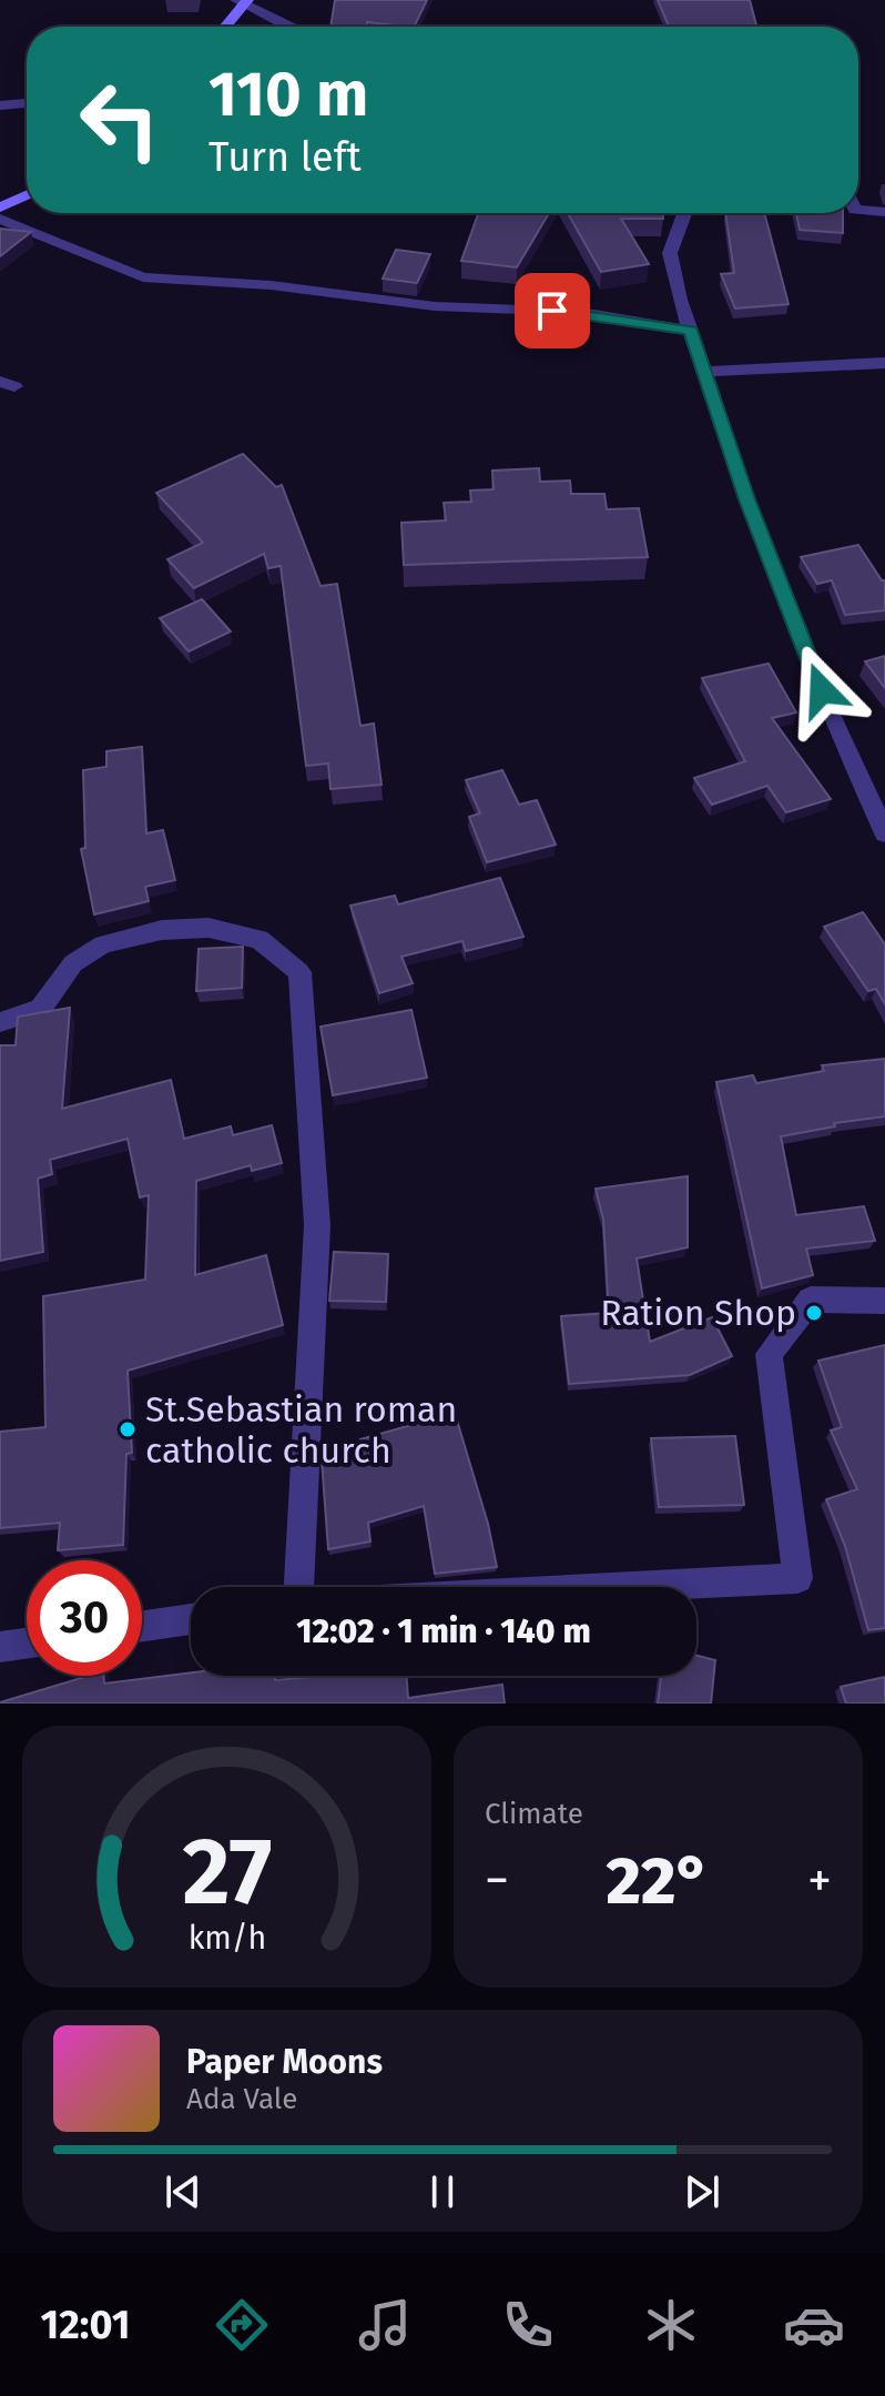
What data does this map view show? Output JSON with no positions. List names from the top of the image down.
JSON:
{
  "places": ["Ration Shop", "St.Sebastian roman catholic church"],
  "page": {
    "turn": ["110 m", "Turn left"],
    "limit": "30",
    "trip": "12:02 · 1 min · 140 m",
    "tile": "Climate",
    "heat": ["−", "22°", "+"],
    "song": ["Paper Moons", "Ada Vale"],
    "tabs": "12:01",
    "gauge": ["27", "km/h"]
  }
}
